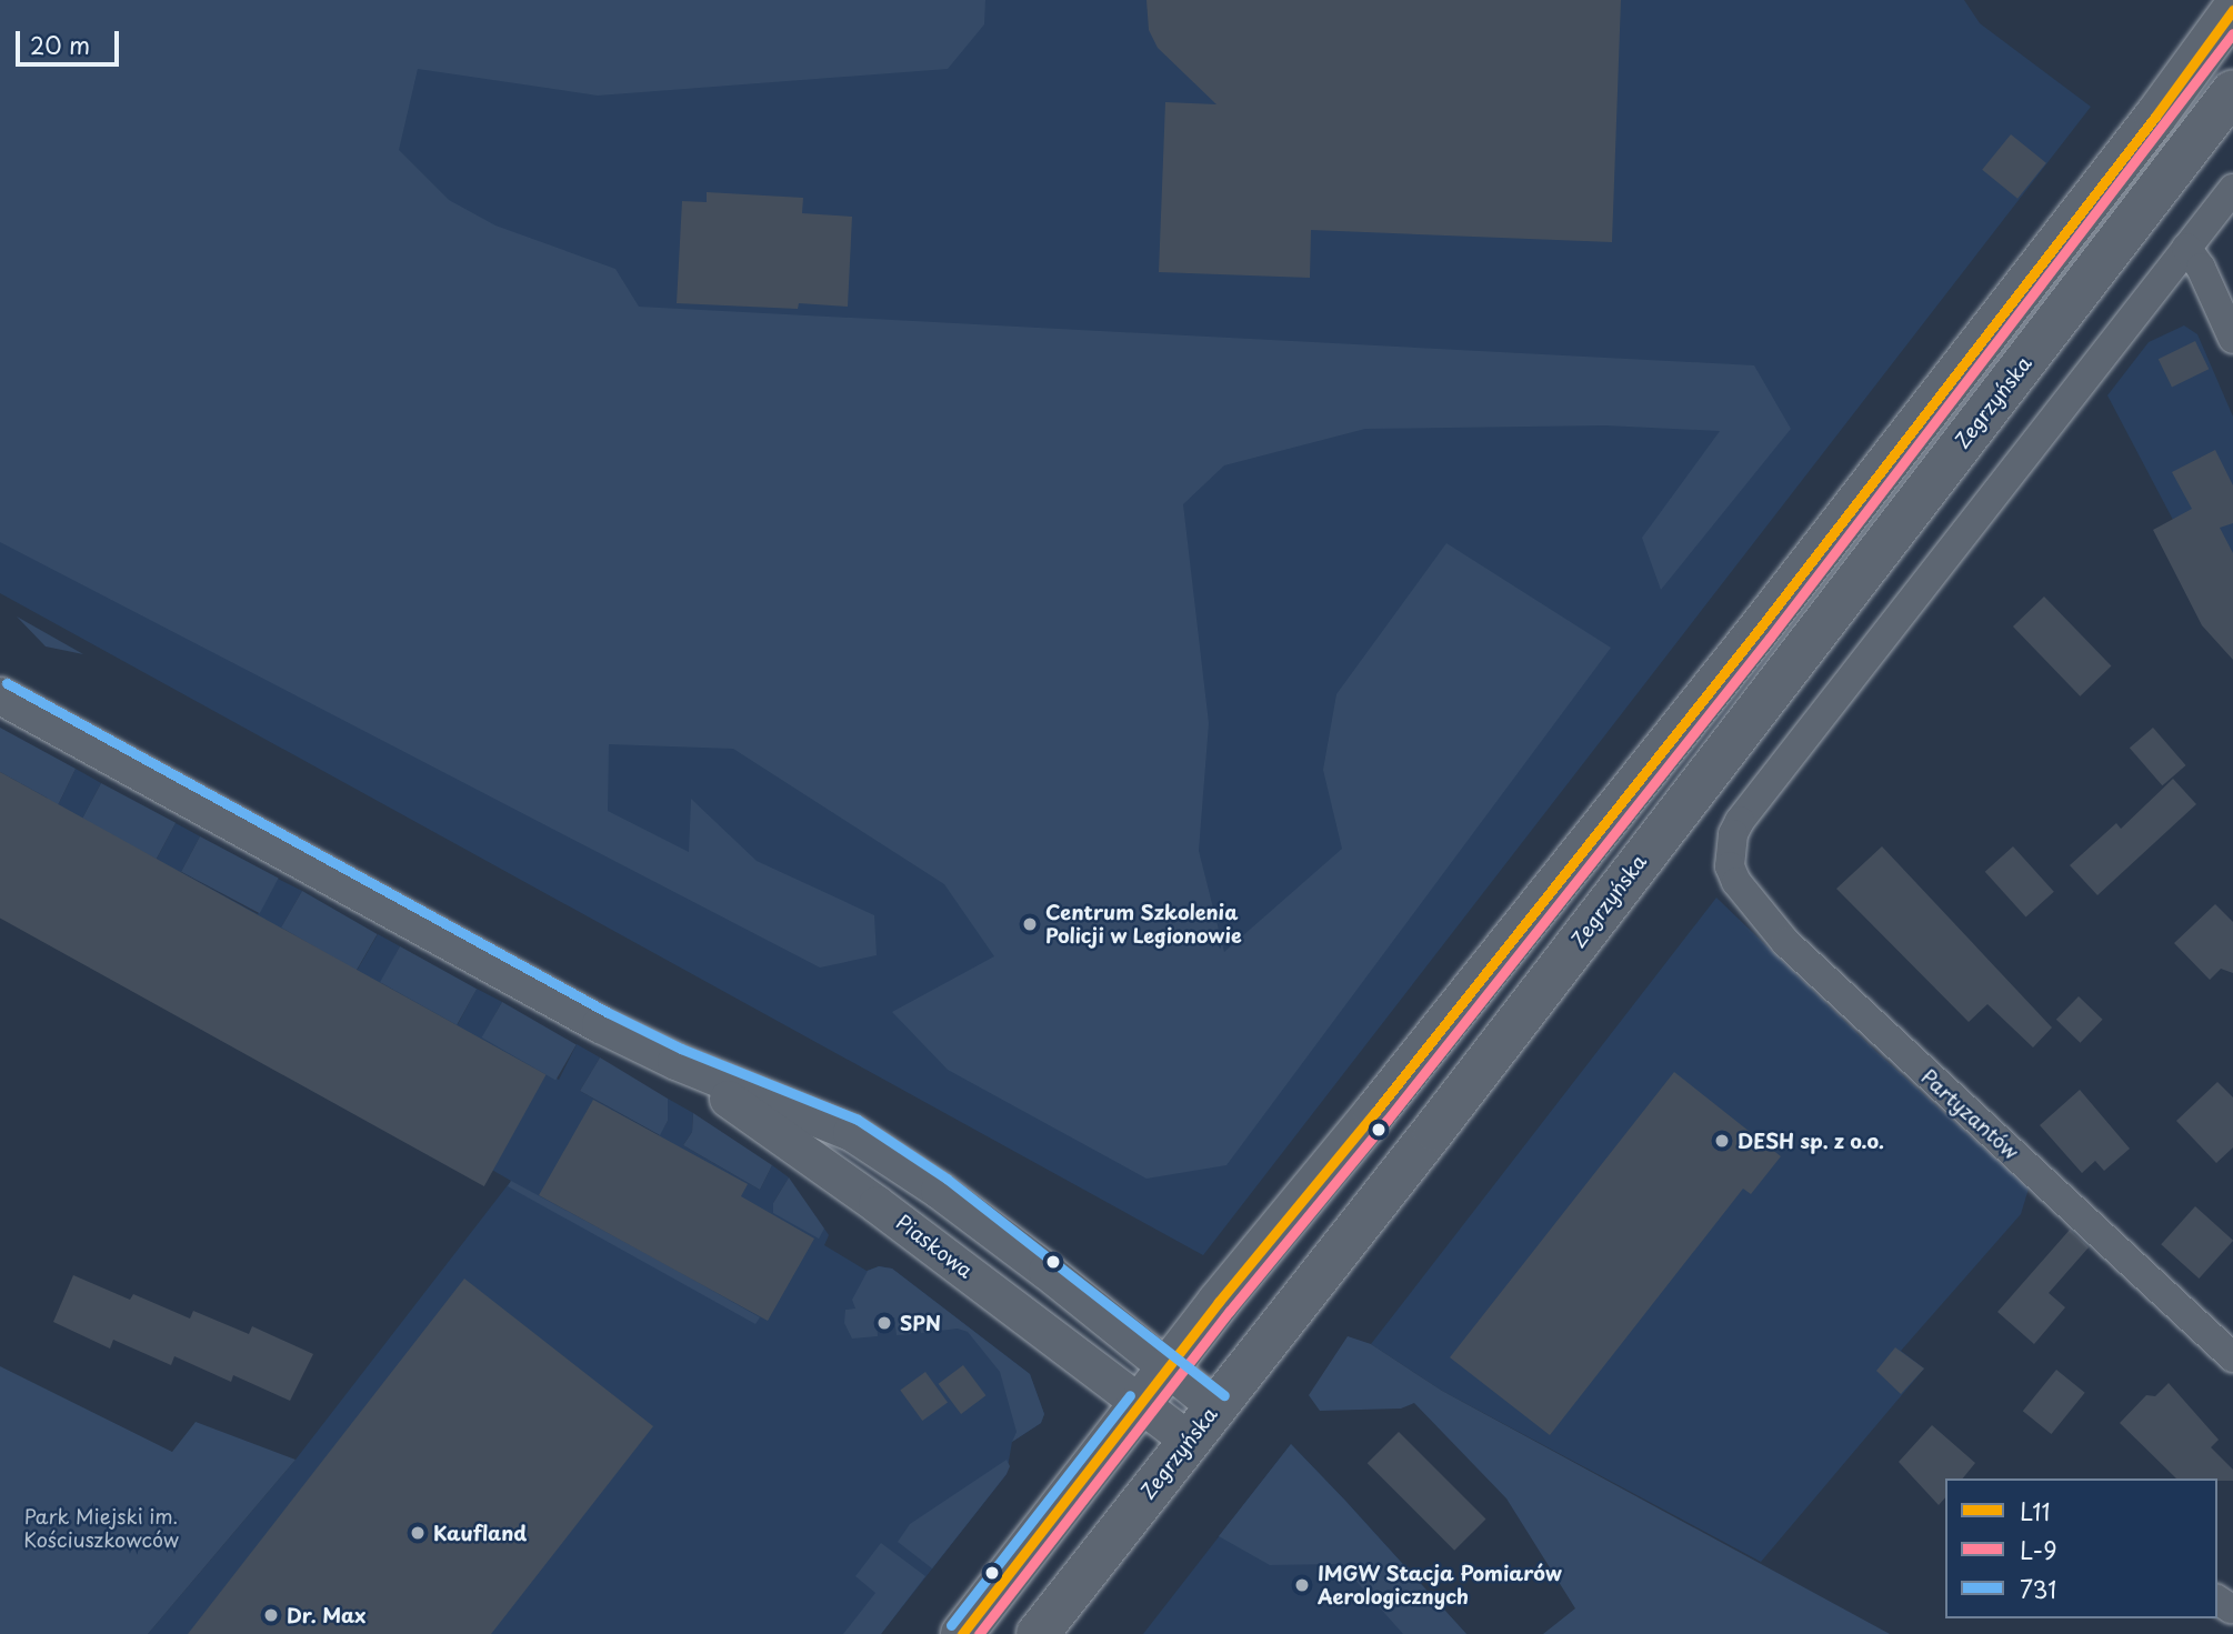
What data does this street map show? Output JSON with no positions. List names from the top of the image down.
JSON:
{
  "streets": {
    "main road": ["Zegrzyńska"],
    "street": ["Partyzantów", "Piaskowa"]
  },
  "crossings": [
    ["Zegrzyńska", "Piaskowa"]
  ],
  "parks": ["Park Miejski im. Kościuszkowców"],
  "places": [
    "Centrum Szkolenia Policji w Legionowie",
    "DESH sp. z o.o.",
    "SPN",
    "Kaufland",
    "IMGW Stacja Pomiarów Aerologicznych",
    "Dr. Max"
  ],
  "lines": ["transit line L11", "transit line L-9", "transit line 731"],
  "legend": ["L11", "L-9", "731"],
  "scale_bar": "20 m"
}
